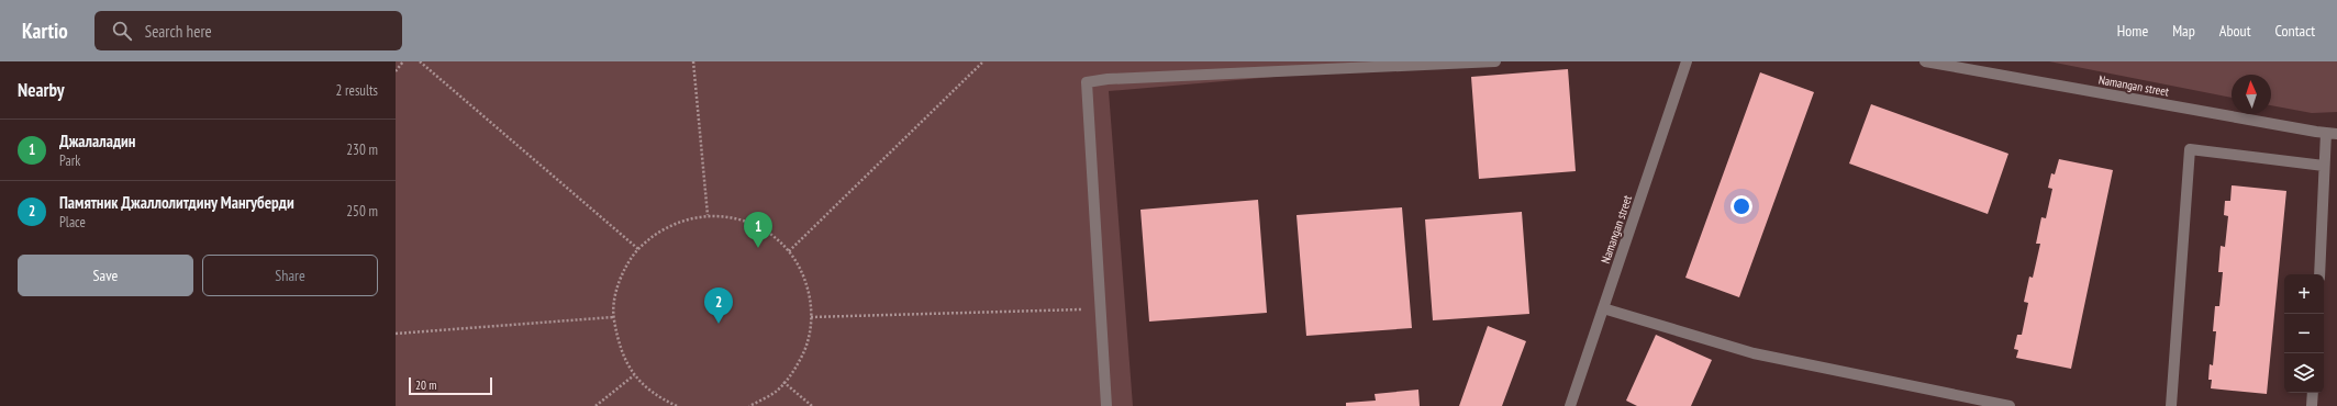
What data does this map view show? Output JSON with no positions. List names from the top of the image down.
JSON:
{
  "streets": {
    "street": ["Namangan street"]
  },
  "scale_bar": "20 m",
  "north": "top",
  "page": {
    "header": "Kartio",
    "search": "Search here",
    "nav": [
      "Home",
      "Map",
      "About",
      "Contact"
    ],
    "heading": ["Nearby", "2 results"],
    "list": [
      {
        "mark": "1",
        "name": "Джалаладин",
        "note": "Park",
        "value": "230 m"
      },
      {
        "mark": "2",
        "name": "Памятник Джаллолитдину Мангуберди",
        "note": "Place",
        "value": "250 m"
      }
    ],
    "pins": ["1", "2"],
    "buttons": ["Save", "Share"],
    "map_buttons": ["+", "−"],
    "scale": "20 m"
  }
}
